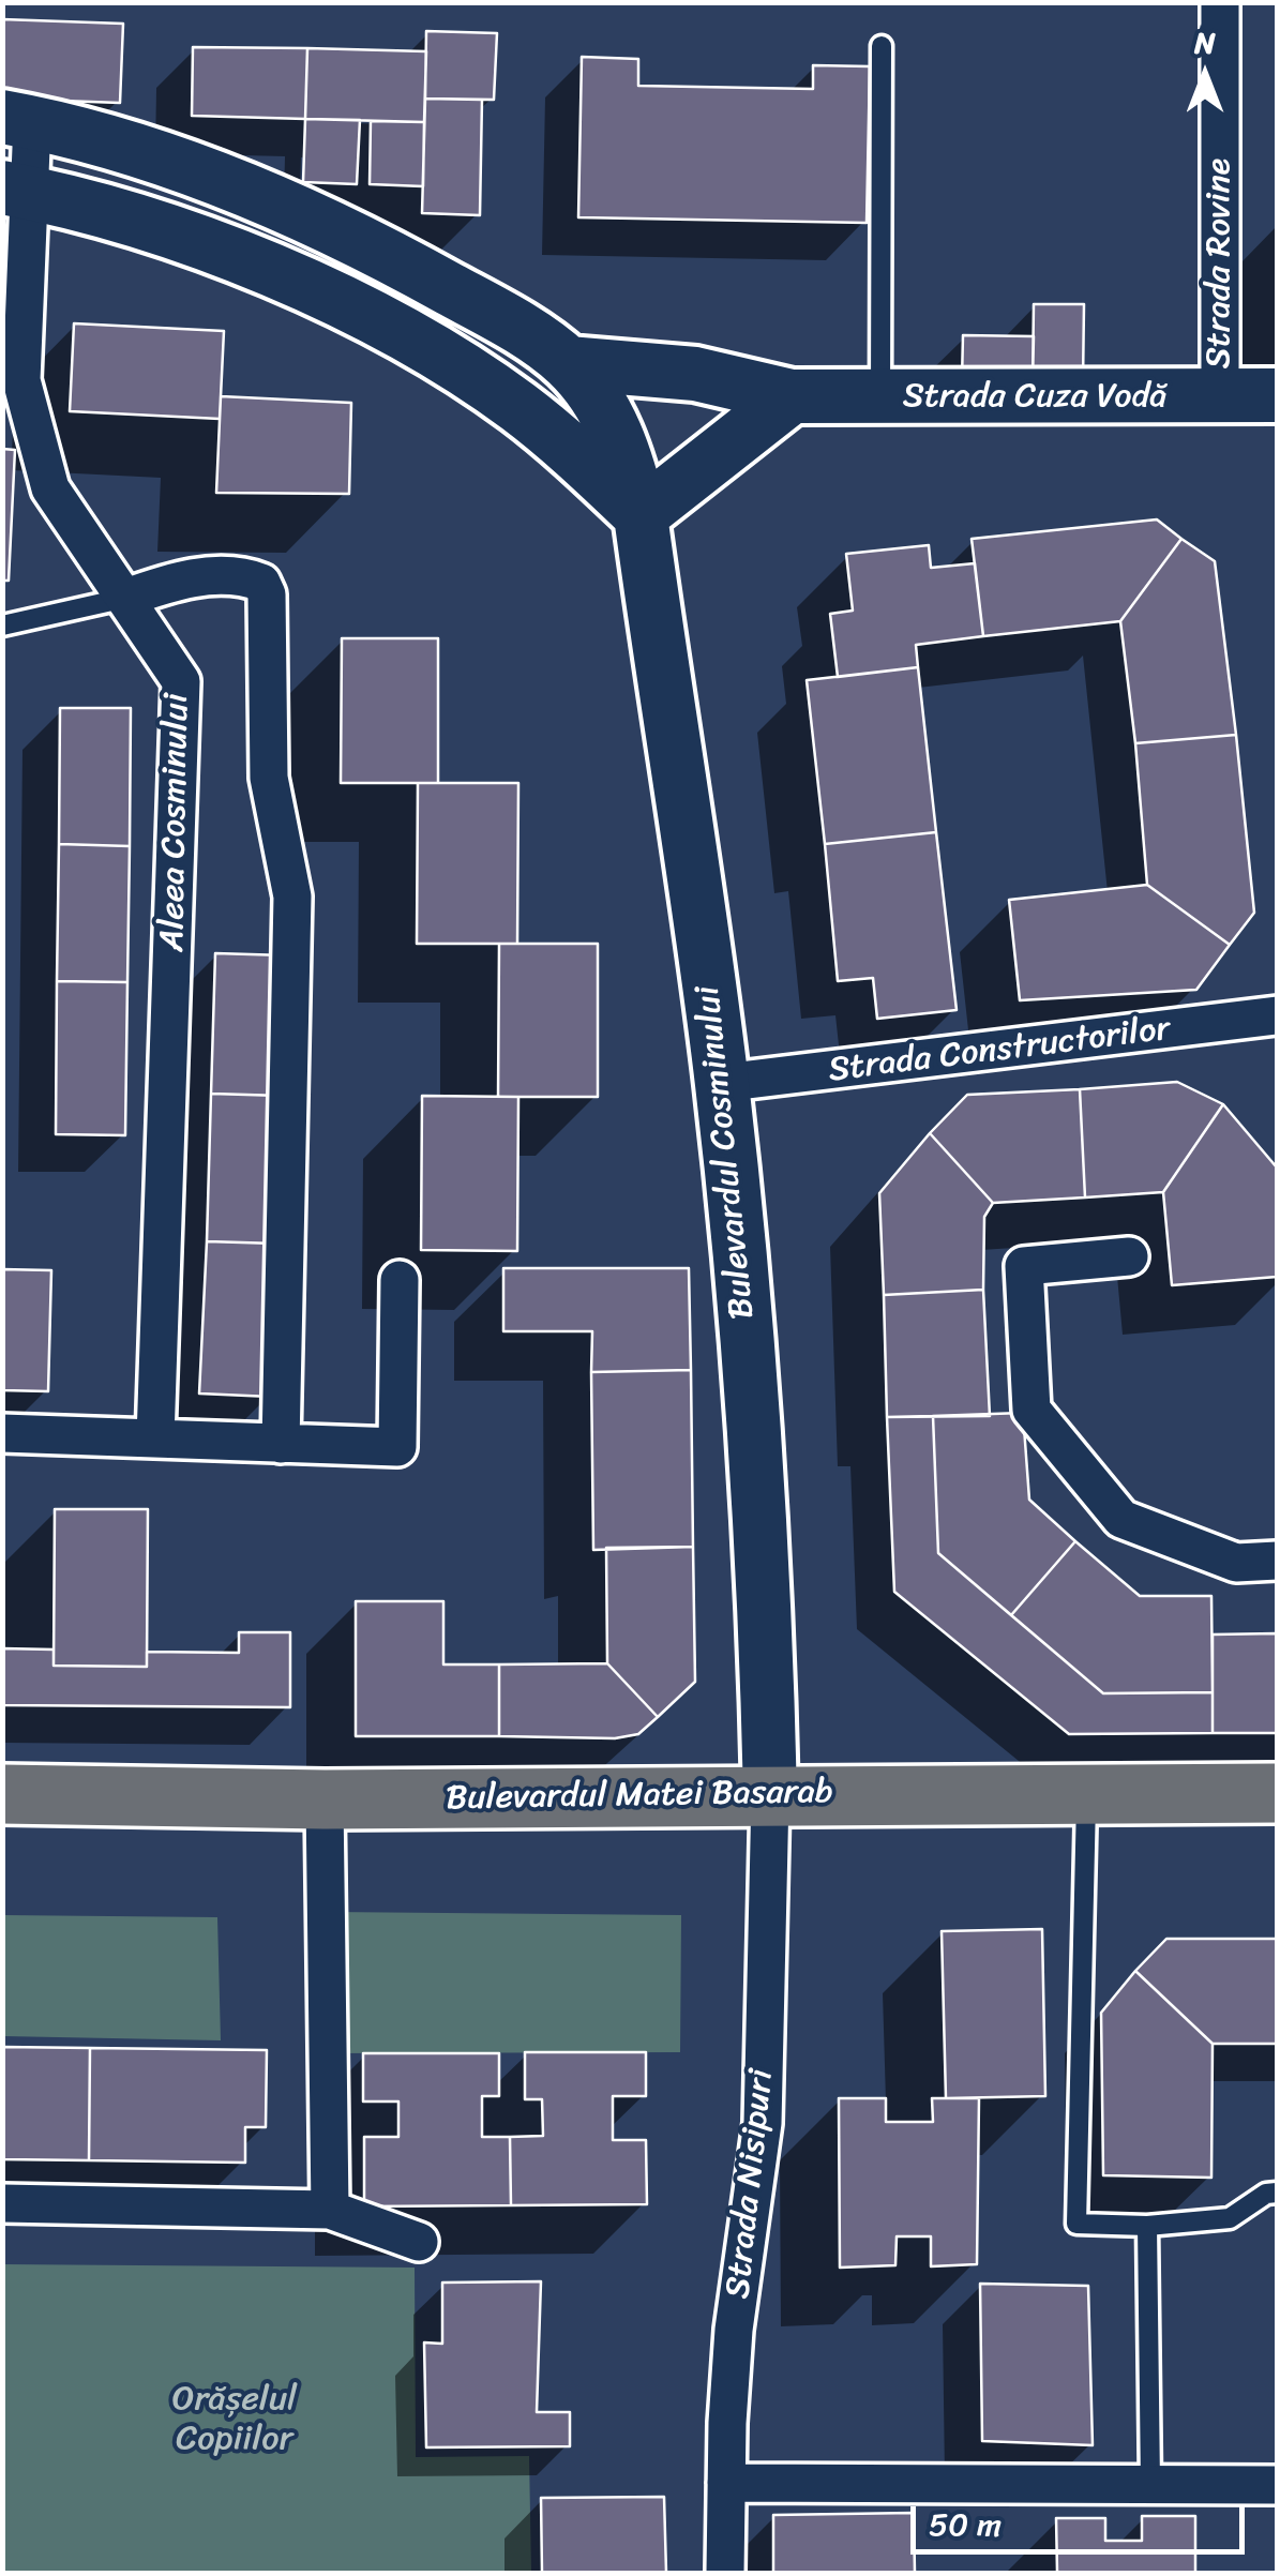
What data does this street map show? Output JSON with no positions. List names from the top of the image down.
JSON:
{
  "streets": {
    "main road": ["Bulevardul Matei Basarab"],
    "street": [
      "Strada Rovine",
      "Strada Cuza Vodă",
      "Aleea Cosminului",
      "Strada Constructorilor",
      "Bulevardul Cosminului",
      "Strada Nisipuri"
    ]
  },
  "crossings": [
    ["Strada Rovine", "Strada Cuza Vodă"],
    ["Strada Cuza Vodă", "Bulevardul Cosminului"],
    ["Aleea Cosminului", "Bulevardul Cosminului"],
    ["Strada Constructorilor", "Bulevardul Cosminului"],
    ["Bulevardul Cosminului", "Bulevardul Matei Basarab"],
    ["Bulevardul Cosminului", "Strada Nisipuri"],
    ["Bulevardul Matei Basarab", "Strada Nisipuri"]
  ],
  "parks": ["Orășelul Copiilor"],
  "scale_bar": "50 m",
  "north": "top"
}
